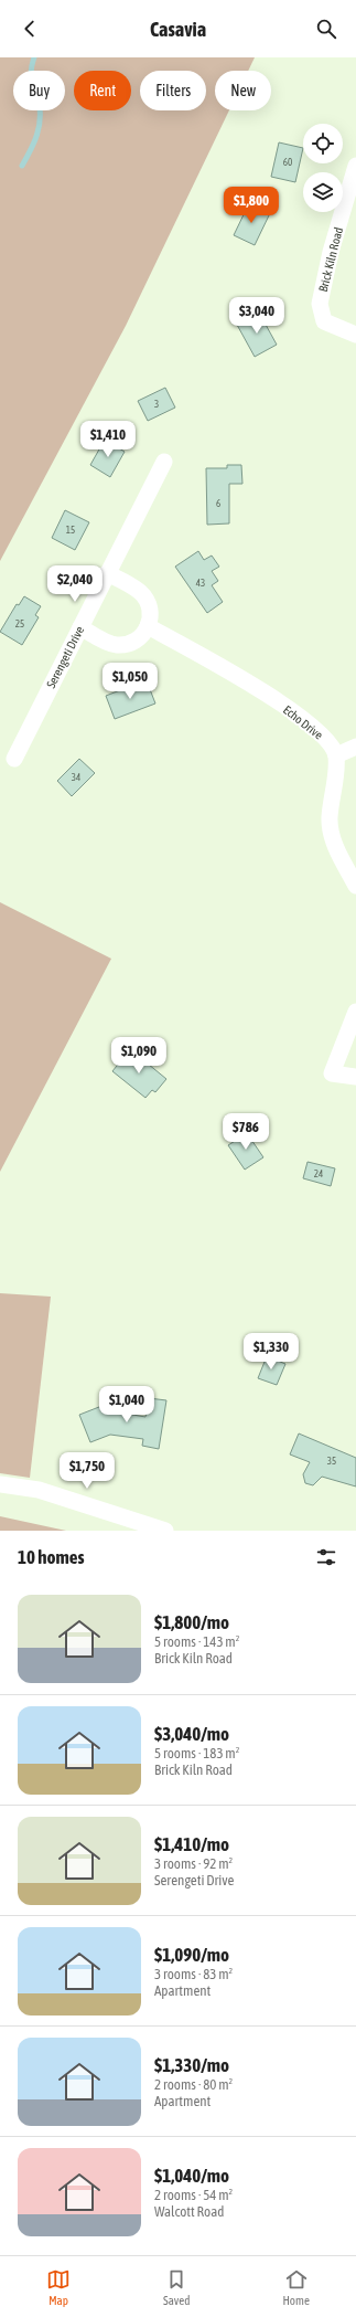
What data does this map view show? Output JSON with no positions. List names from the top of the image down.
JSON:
{
  "streets": {
    "street": ["Brick Kiln Road", "Serengeti Drive", "Echo Drive"]
  },
  "crossings": [
    ["Serengeti Drive", "Echo Drive"]
  ],
  "house_numbers": [
    "60",
    "3",
    "6",
    "15",
    "43",
    "25",
    "34",
    "24",
    "35"
  ],
  "page": {
    "header": "Casavia",
    "chip": [
      "Buy",
      "Rent",
      "Filters",
      "New"
    ],
    "price": [
      "$1,800",
      "$3,040",
      "$1,410",
      "$2,040",
      "$1,050",
      "$1,090",
      "$786",
      "$1,330",
      "$1,040",
      "$1,750"
    ],
    "heading": "10 homes",
    "list": [
      {
        "name": "$1,800/mo",
        "note": "5 rooms · 143 m² · Brick Kiln Road"
      },
      {
        "name": "$3,040/mo",
        "note": "5 rooms · 183 m² · Brick Kiln Road"
      },
      {
        "name": "$1,410/mo",
        "note": "3 rooms · 92 m² · Serengeti Drive"
      },
      {
        "name": "$1,090/mo",
        "note": "3 rooms · 83 m² · Apartment"
      },
      {
        "name": "$1,330/mo",
        "note": "2 rooms · 80 m² · Apartment"
      },
      {
        "name": "$1,040/mo",
        "note": "2 rooms · 54 m² · Walcott Road"
      }
    ],
    "tabs": ["Map", "Saved", "Home"]
  }
}
